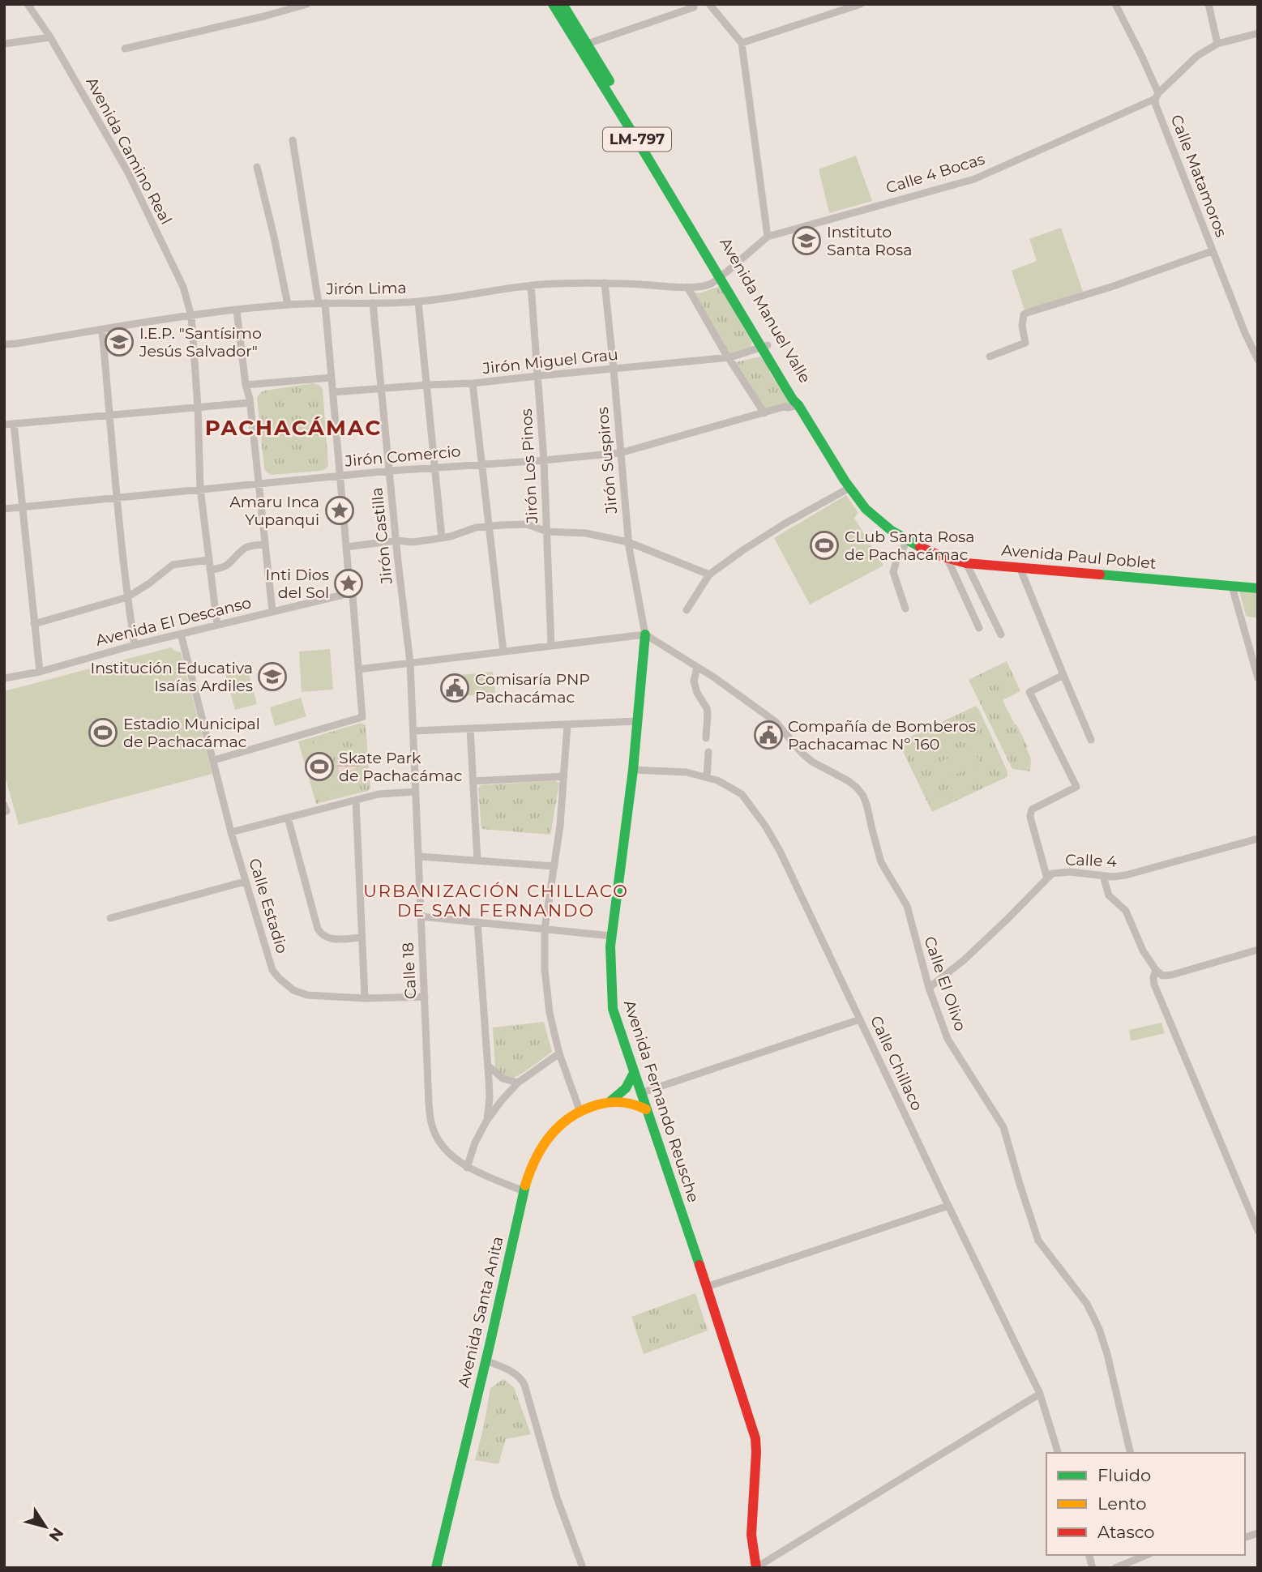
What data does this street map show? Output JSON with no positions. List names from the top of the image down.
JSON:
{
  "streets": {
    "street": [
      "LM-797",
      "Avenida Camino Real",
      "Calle 4 Bocas",
      "Calle Matamoros",
      "Jirón Lima",
      "Avenida Manuel Valle",
      "Jirón Miguel Grau",
      "Jirón Comercio",
      "Jirón Suspiros",
      "Jirón Los Pinos",
      "Jirón Castilla",
      "Avenida Paul Poblet",
      "Avenida El Descanso",
      "Calle 4",
      "Calle Estadio",
      "Calle 18",
      "Calle El Olivo",
      "Calle Chillaco",
      "Avenida Fernando Reusche",
      "Avenida Santa Anita"
    ]
  },
  "crossings": [
    ["Avenida Camino Real", "Jirón Lima"],
    ["Avenida Camino Real", "Jirón Comercio"],
    ["Avenida Camino Real", "Avenida El Descanso"],
    ["Calle 4 Bocas", "Calle Matamoros"],
    ["Calle 4 Bocas", "Jirón Lima"],
    ["Calle 4 Bocas", "Avenida Manuel Valle"],
    ["Jirón Lima", "Avenida Manuel Valle"],
    ["Jirón Lima", "Jirón Suspiros"],
    ["Jirón Lima", "Jirón Los Pinos"],
    ["Jirón Lima", "Jirón Castilla"],
    ["Avenida Manuel Valle", "Jirón Miguel Grau"],
    ["Avenida Manuel Valle", "Jirón Comercio"],
    ["Avenida Manuel Valle", "Avenida Paul Poblet"],
    ["Jirón Miguel Grau", "Jirón Suspiros"],
    ["Jirón Miguel Grau", "Jirón Los Pinos"],
    ["Jirón Miguel Grau", "Jirón Castilla"],
    ["Jirón Comercio", "Jirón Suspiros"],
    ["Jirón Comercio", "Jirón Los Pinos"],
    ["Jirón Comercio", "Jirón Castilla"],
    ["Jirón Comercio", "Avenida Paul Poblet"],
    ["Jirón Suspiros", "Calle El Olivo"],
    ["Jirón Suspiros", "Avenida Fernando Reusche"],
    ["Jirón Castilla", "Calle 18"],
    ["Avenida El Descanso", "Calle Estadio"],
    ["Calle 4", "Calle El Olivo"],
    ["Calle Estadio", "Calle 18"],
    ["Calle 18", "Avenida Santa Anita"],
    ["Calle El Olivo", "Avenida Fernando Reusche"],
    ["Calle Chillaco", "Avenida Fernando Reusche"],
    ["Avenida Fernando Reusche", "Avenida Santa Anita"]
  ],
  "districts": ["PACHACÁMAC", "URBANIZACIÓN CHILLACO DE SAN FERNANDO"],
  "places": {
    "school or university": ["Instituto Santa Rosa", "I.E.P. \"Santísimo Jesús Salvador\"", "Institución Educativa Isaías Ardiles"],
    "place": ["Amaru Inca Yupanqui", "Inti Dios del Sol"],
    "sports": ["CLub Santa Rosa de Pachacámac", "Estadio Municipal de Pachacámac", "Skate Park de Pachacámac"],
    "public building": ["Comisaría PNP Pachacámac", "Compañía de Bomberos Pachacamac Nº 160"]
  },
  "legend": ["Fluido", "Lento", "Atasco"],
  "north": "bottom right"
}
